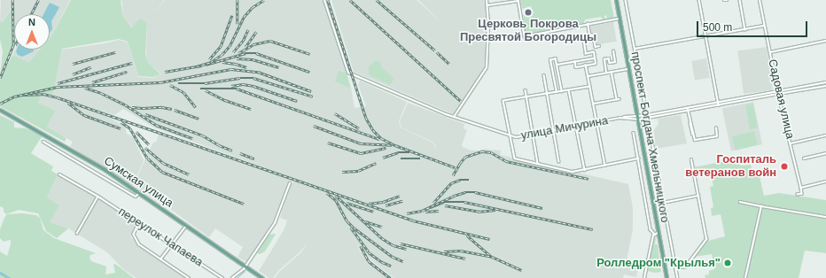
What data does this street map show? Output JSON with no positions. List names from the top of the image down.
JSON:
{
  "streets": {
    "main road": ["проспект Богдана Хмельницкого", "Сумская улица"],
    "street": ["Садовая улица", "улица Мичурина", "переулок Чапаева"]
  },
  "crossings": [
    ["Садовая улица", "улица Мичурина"],
    ["улица Мичурина", "проспект Богдана Хмельницкого"]
  ],
  "places": ["Церковь Покрова Пресвятой Богородицы", "Госпиталь ветеранов войн", "Ролледром \"Крылья\""],
  "scale_bar": "500 m",
  "north": "top"
}
